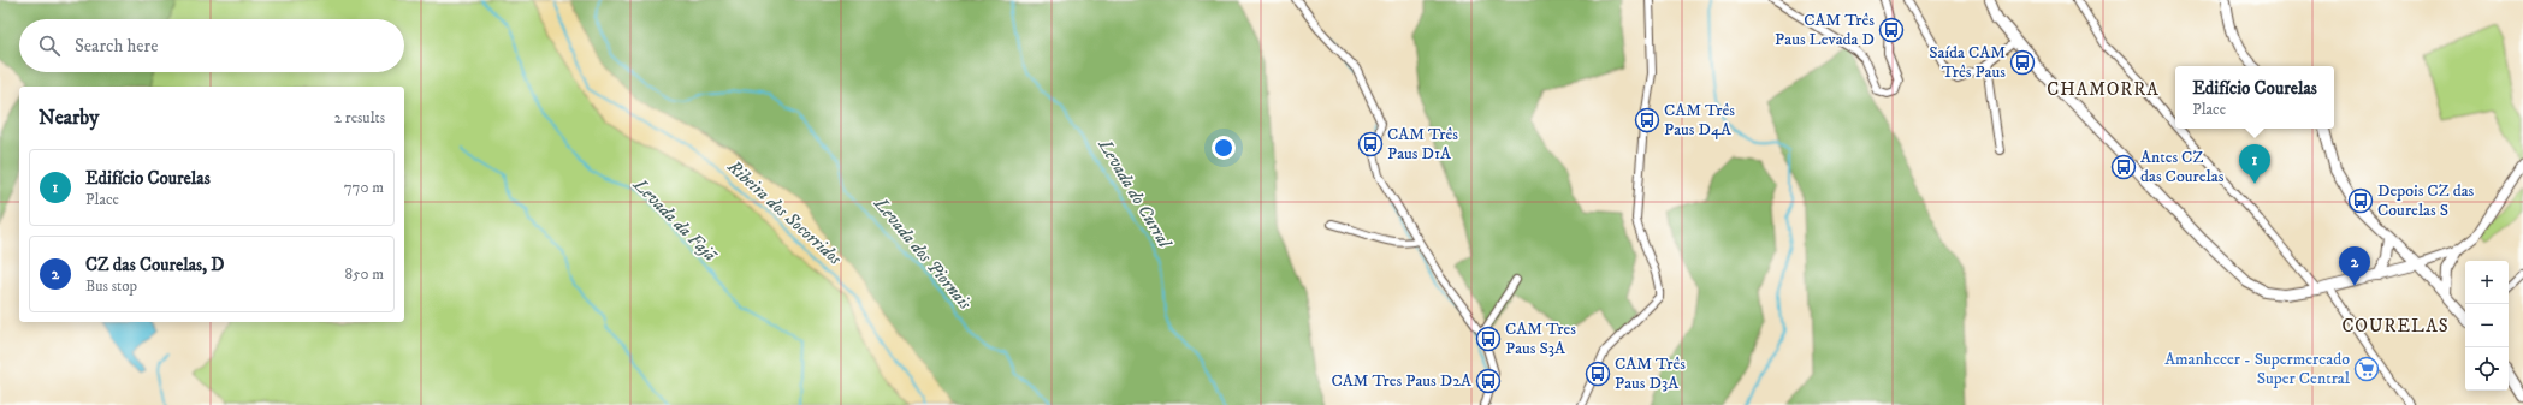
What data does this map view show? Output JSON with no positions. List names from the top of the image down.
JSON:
{
  "districts": ["CHAMORRA", "COURELAS"],
  "water": [
    "Levada do Curral",
    "Ribeira dos Socorridos",
    "Levada da Fajã",
    "Levada dos Piornais"
  ],
  "places": {
    "bus stop": [
      "CAM Três Paus Levada D",
      "Saída CAM Três Paus",
      "CAM Três Paus D4A",
      "CAM Três Paus D1A",
      "Antes CZ das Courelas",
      "Depois CZ das Courelas S",
      "CAM Tres Paus S3A",
      "CAM Três Paus D3A",
      "CAM Tres Paus D2A"
    ],
    "supermarket": ["Amanhecer - Supermercado Super Central"]
  },
  "page": {
    "search": "Search here",
    "popup": ["Edifício Courelas", "Place"],
    "heading": ["Nearby", "2 results"],
    "pins": ["1", "2"],
    "list": [
      {
        "mark": "1",
        "name": "Edifício Courelas",
        "note": "Place",
        "value": "770 m"
      },
      {
        "mark": "2",
        "name": "CZ das Courelas, D",
        "note": "Bus stop",
        "value": "850 m"
      }
    ],
    "map_buttons": ["+", "−"]
  }
}
